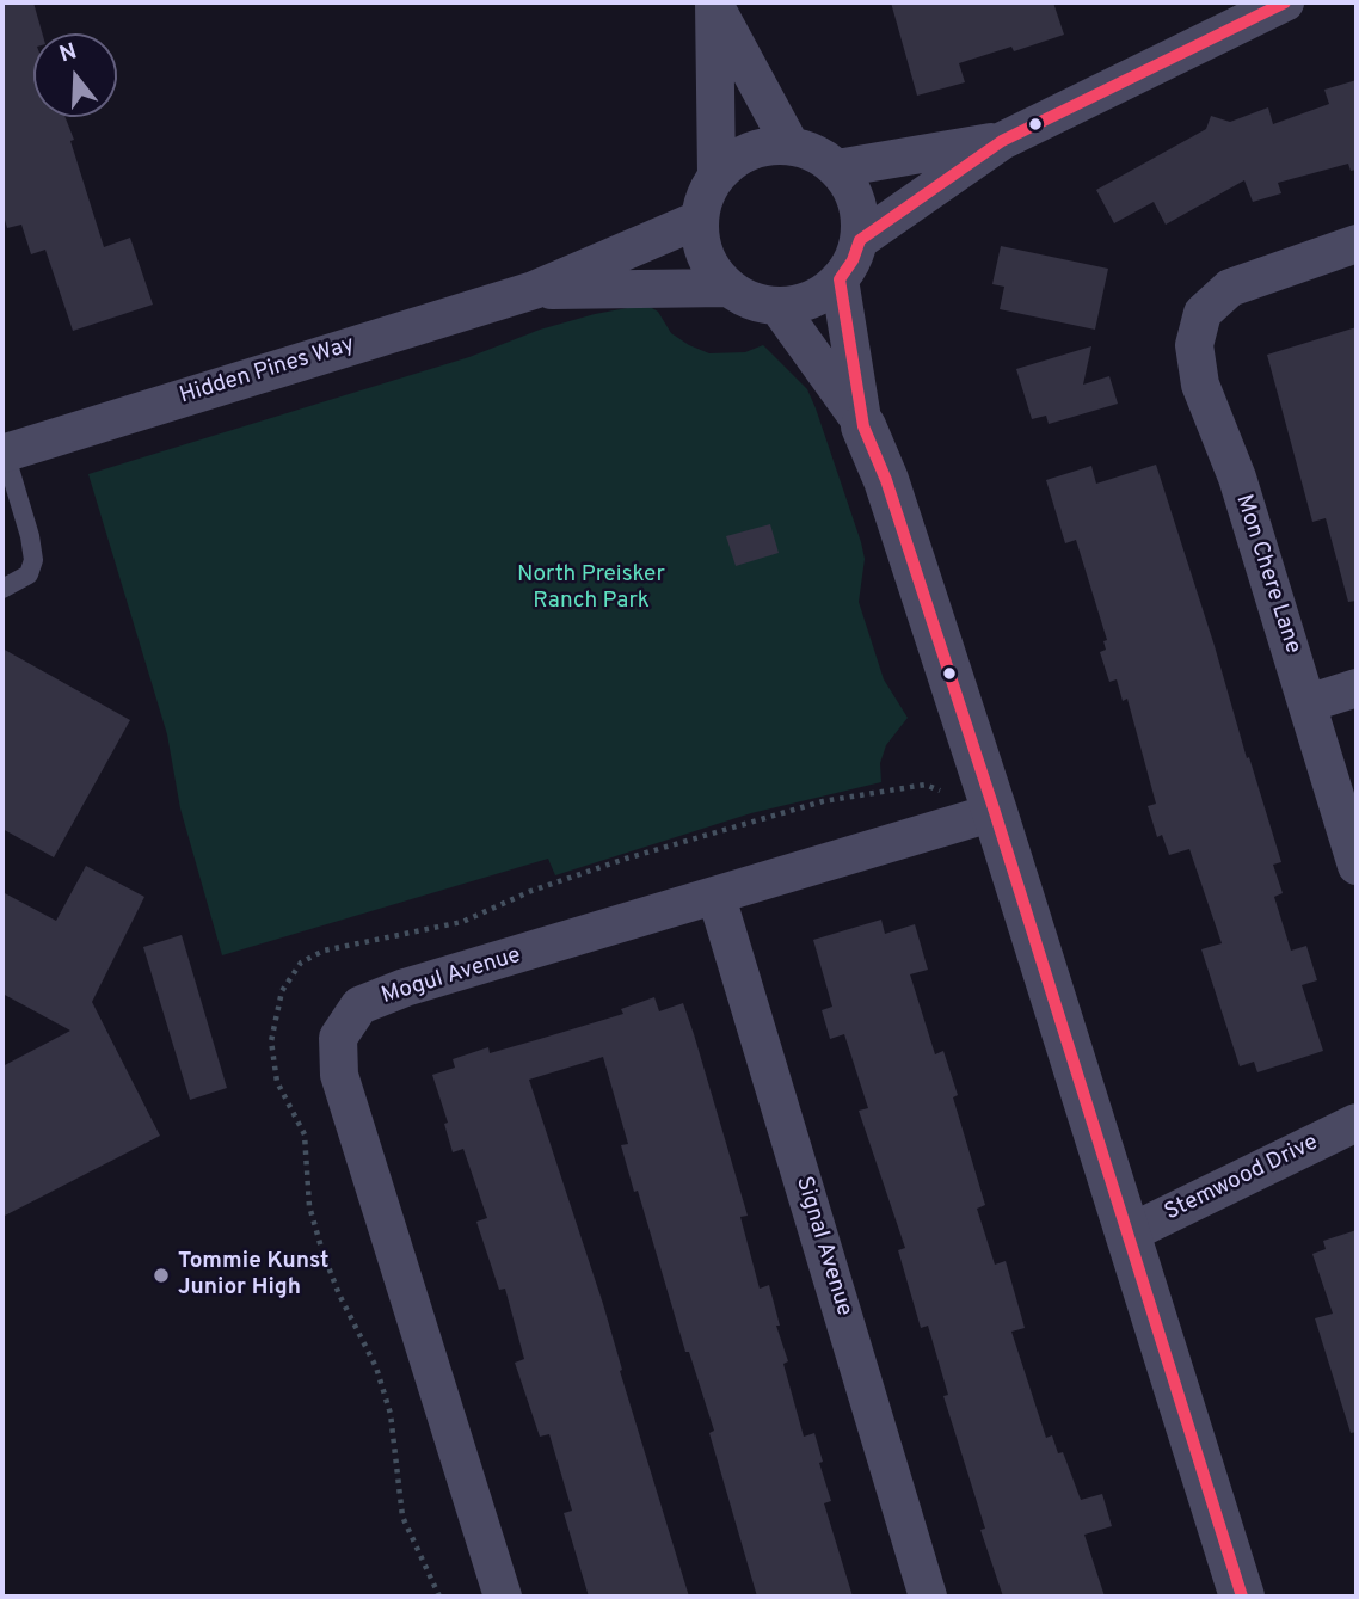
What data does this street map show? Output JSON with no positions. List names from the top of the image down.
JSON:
{
  "streets": {
    "street": [
      "Hidden Pines Way",
      "Mon Chere Lane",
      "Mogul Avenue",
      "Stemwood Drive",
      "Signal Avenue"
    ]
  },
  "crossings": [
    ["Mogul Avenue", "Signal Avenue"]
  ],
  "parks": ["North Preisker Ranch Park"],
  "places": ["Tommie Kunst Junior High"],
  "north": "top"
}
